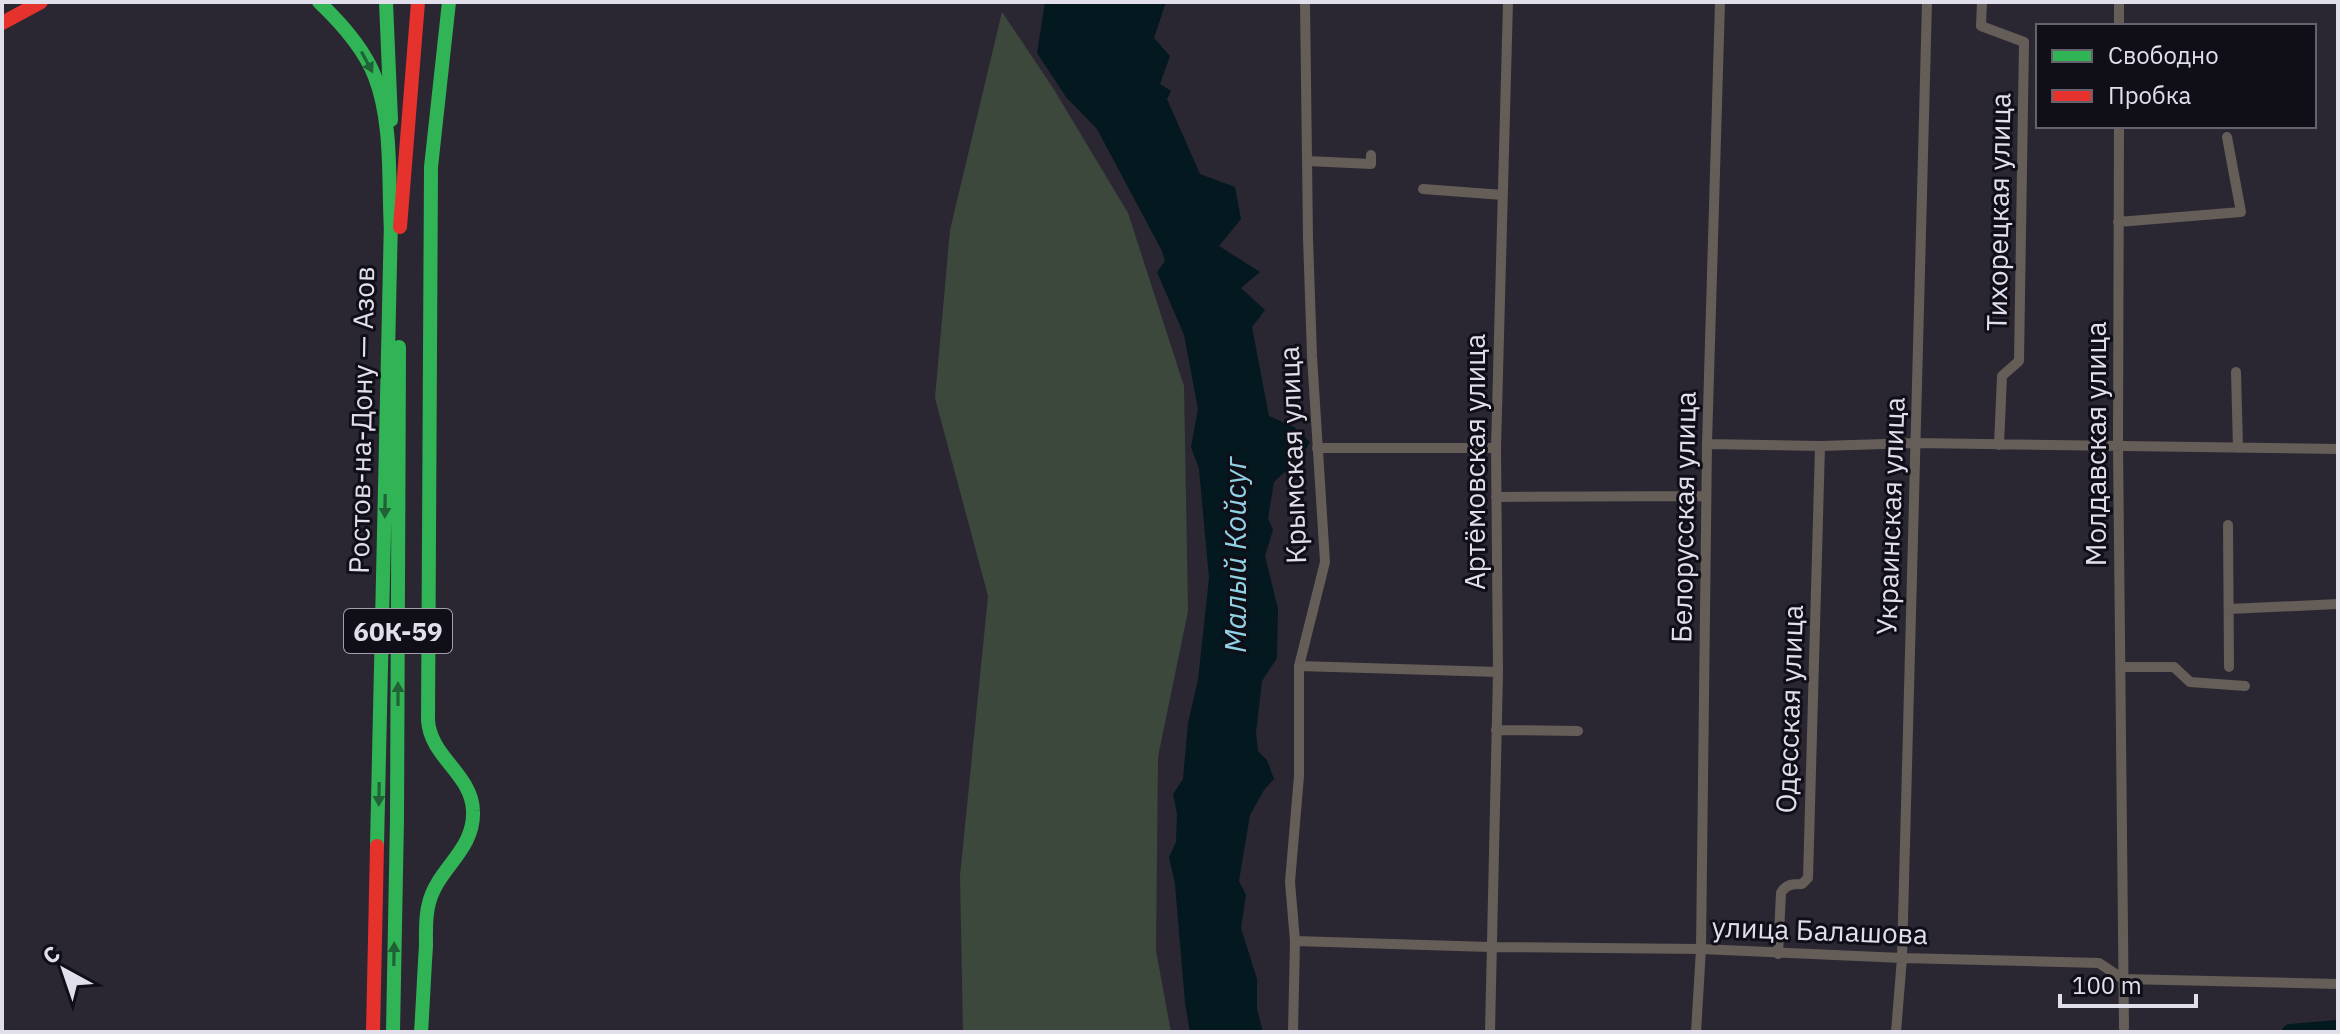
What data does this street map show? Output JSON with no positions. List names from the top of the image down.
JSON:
{
  "streets": {
    "main road": ["Ростов-на-Дону — Азов", "60К-59"],
    "street": [
      "Тихорецкая улица",
      "Молдавская улица",
      "Крымская улица",
      "Артёмовская улица",
      "Украинская улица",
      "Белорусская улица",
      "Одесская улица",
      "улица Балашова"
    ]
  },
  "crossings": [
    ["Молдавская улица", "улица Балашова"],
    ["Крымская улица", "улица Балашова"],
    ["Артёмовская улица", "улица Балашова"],
    ["Украинская улица", "улица Балашова"],
    ["Белорусская улица", "улица Балашова"],
    ["Одесская улица", "улица Балашова"]
  ],
  "water": ["Малый Койсуг"],
  "legend": ["Свободно", "Пробка"],
  "scale_bar": "100 m",
  "north": "top left"
}
